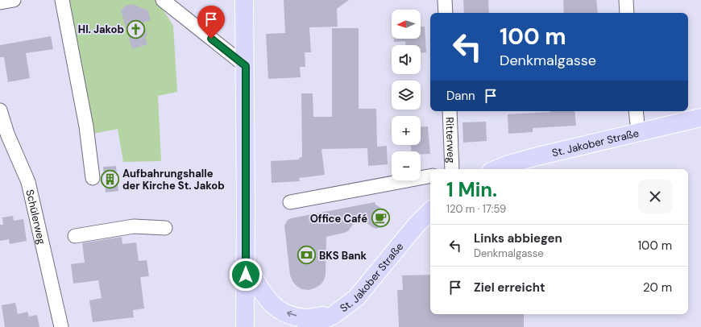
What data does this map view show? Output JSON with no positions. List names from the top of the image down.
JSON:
{
  "streets": {
    "main road": ["St. Jakober Straße"],
    "street": ["Ritterweg", "Schülerweg"]
  },
  "places": {
    "church": ["Hl. Jakob"],
    "building": ["Aufbahrungshalle der Kirche St. Jakob"],
    "cafe": ["Office Café"],
    "bank": ["BKS Bank"]
  },
  "north": "left",
  "page": {
    "map_buttons": ["+", "−"],
    "turn": ["100 m", "Denkmalgasse"],
    "then": "Dann",
    "heading": ["1 Min.", "120 m · 17:59"],
    "list": [
      {
        "name": "Links abbiegen",
        "note": "Denkmalgasse",
        "value": "100 m"
      },
      {
        "name": "Ziel erreicht",
        "value": "20 m"
      }
    ]
  }
}
